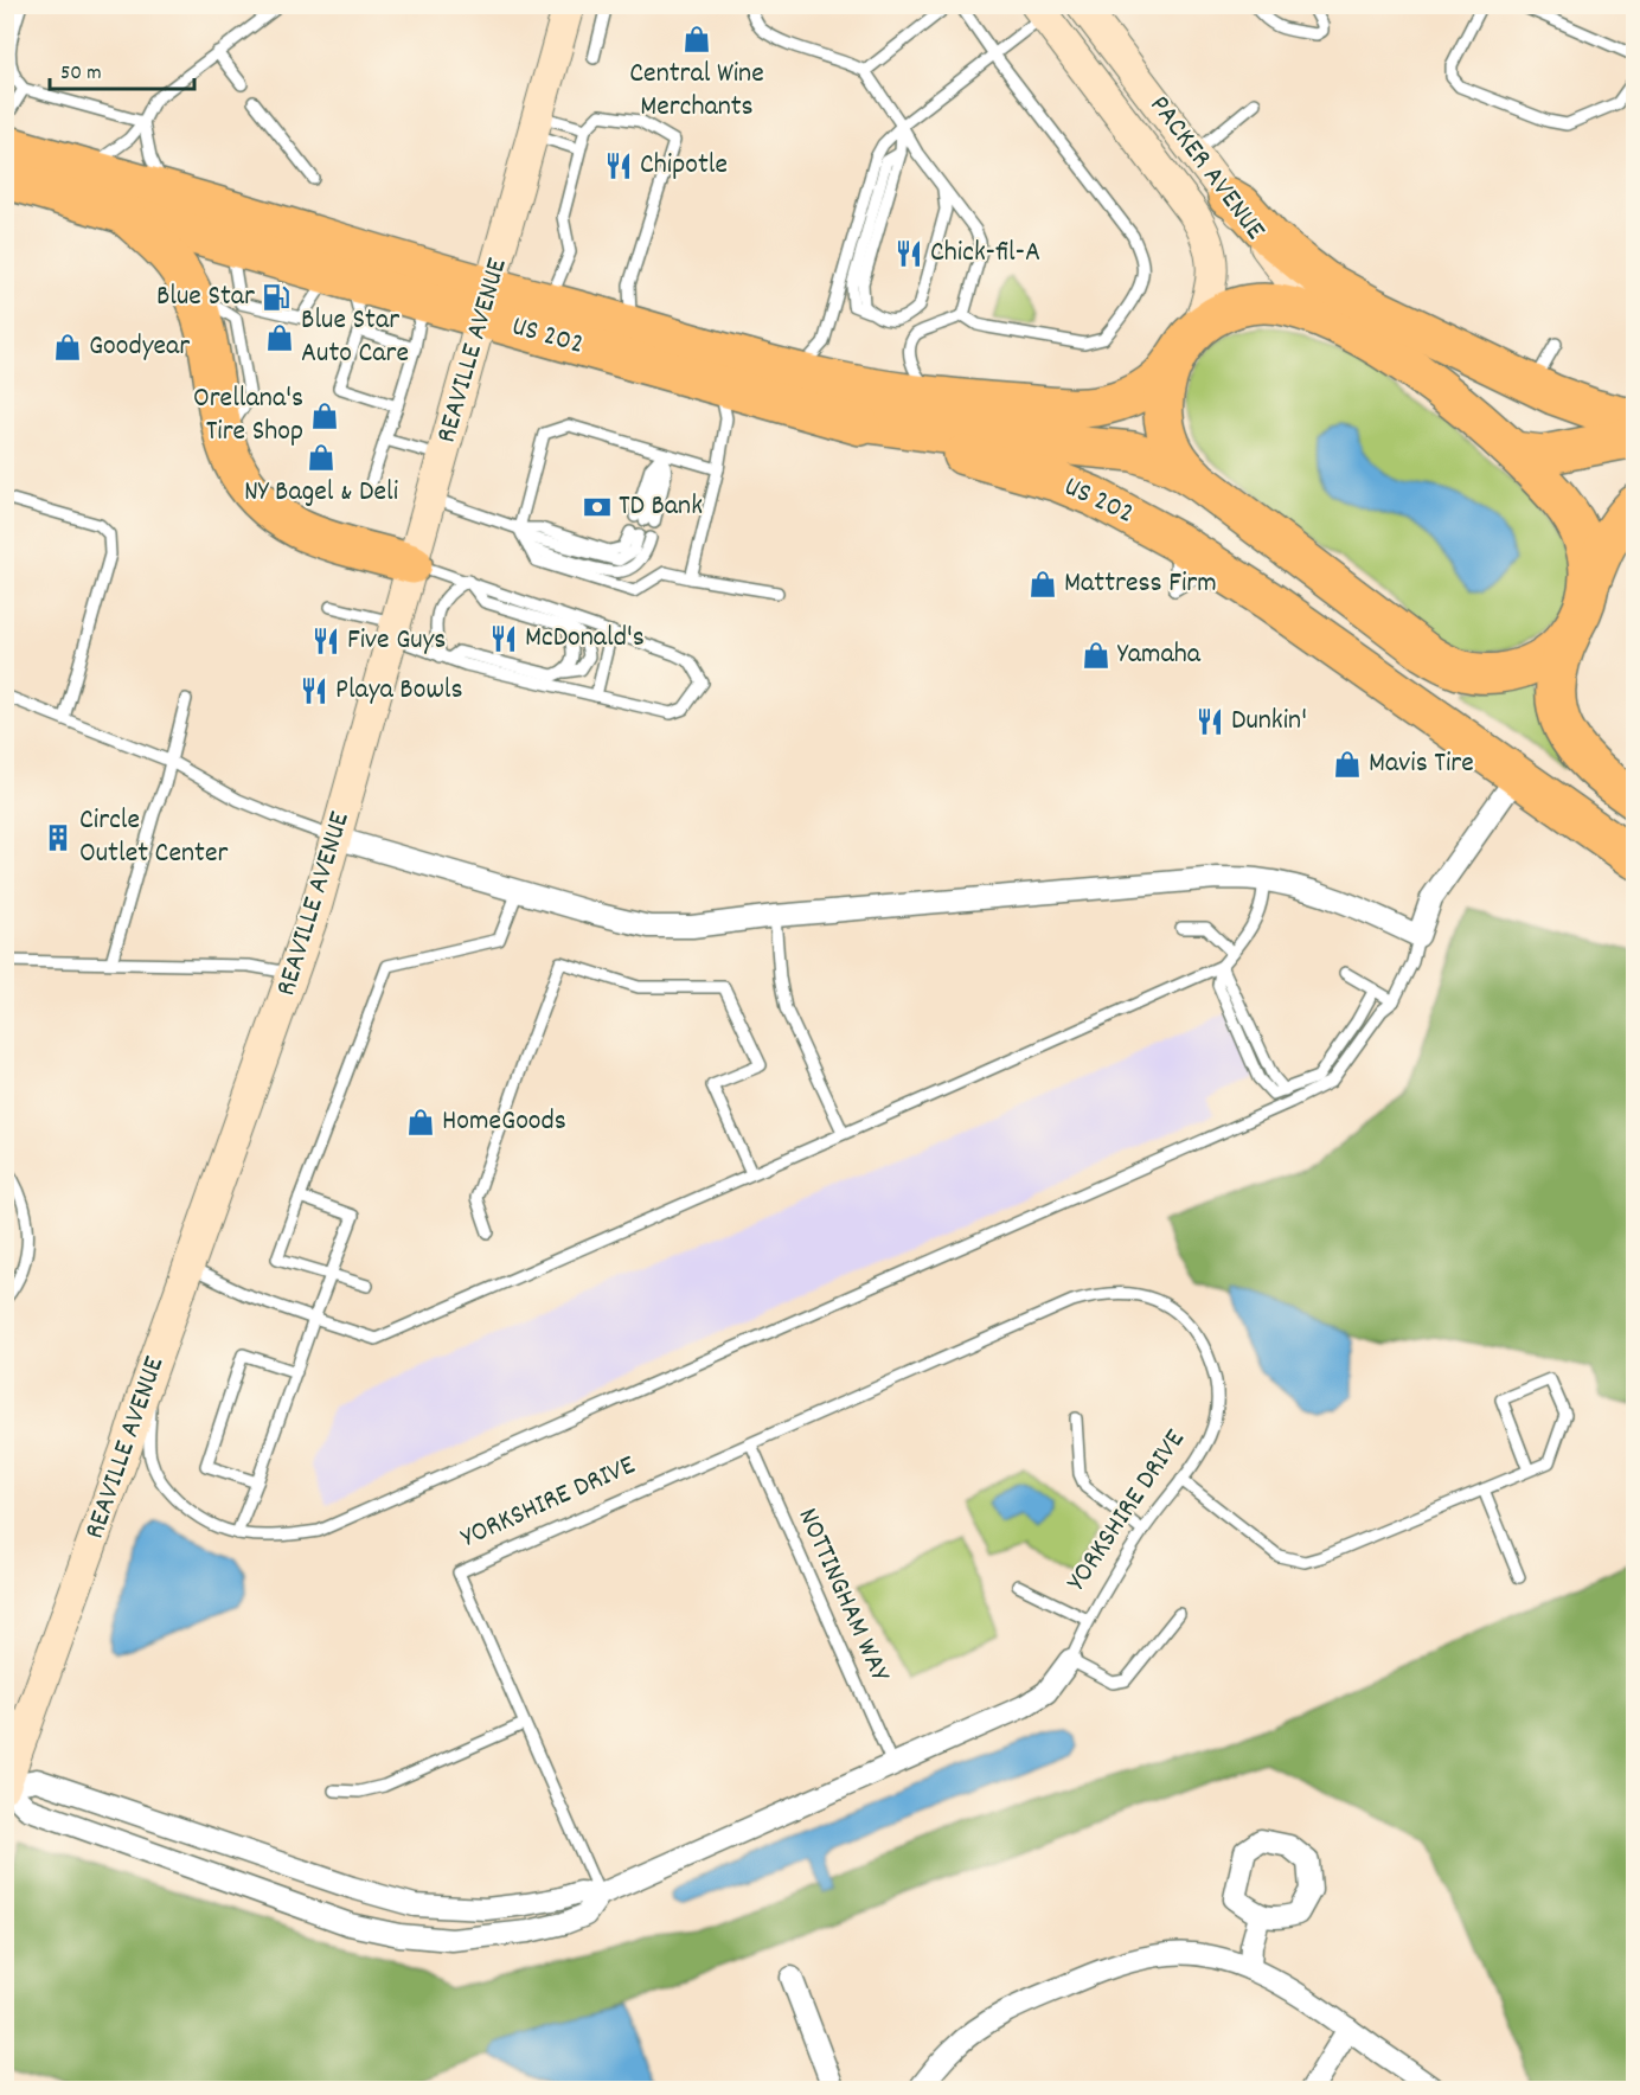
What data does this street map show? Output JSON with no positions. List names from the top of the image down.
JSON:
{
  "streets": {
    "highway": ["US 202"],
    "street": ["PACKER AVENUE", "REAVILLE AVENUE", "YORKSHIRE DRIVE"],
    "lane": ["NOTTINGHAM WAY"]
  },
  "crossings": [
    ["PACKER AVENUE", "US 202"],
    ["US 202", "REAVILLE AVENUE"],
    ["REAVILLE AVENUE", "YORKSHIRE DRIVE"],
    ["YORKSHIRE DRIVE", "NOTTINGHAM WAY"]
  ],
  "places": {
    "shop": [
      "Central Wine Merchants",
      "Blue Star Auto Care",
      "Goodyear",
      "Orellana's Tire Shop",
      "NY Bagel & Deli",
      "Mattress Firm",
      "Yamaha",
      "Mavis Tire",
      "HomeGoods"
    ],
    "restaurant": [
      "Chipotle",
      "Chick-fil-A",
      "McDonald's",
      "Five Guys",
      "Playa Bowls",
      "Dunkin'"
    ],
    "fuel station": ["Blue Star"],
    "bank": ["TD Bank"],
    "building": ["Circle Outlet Center"]
  },
  "scale_bar": "50 m"
}
